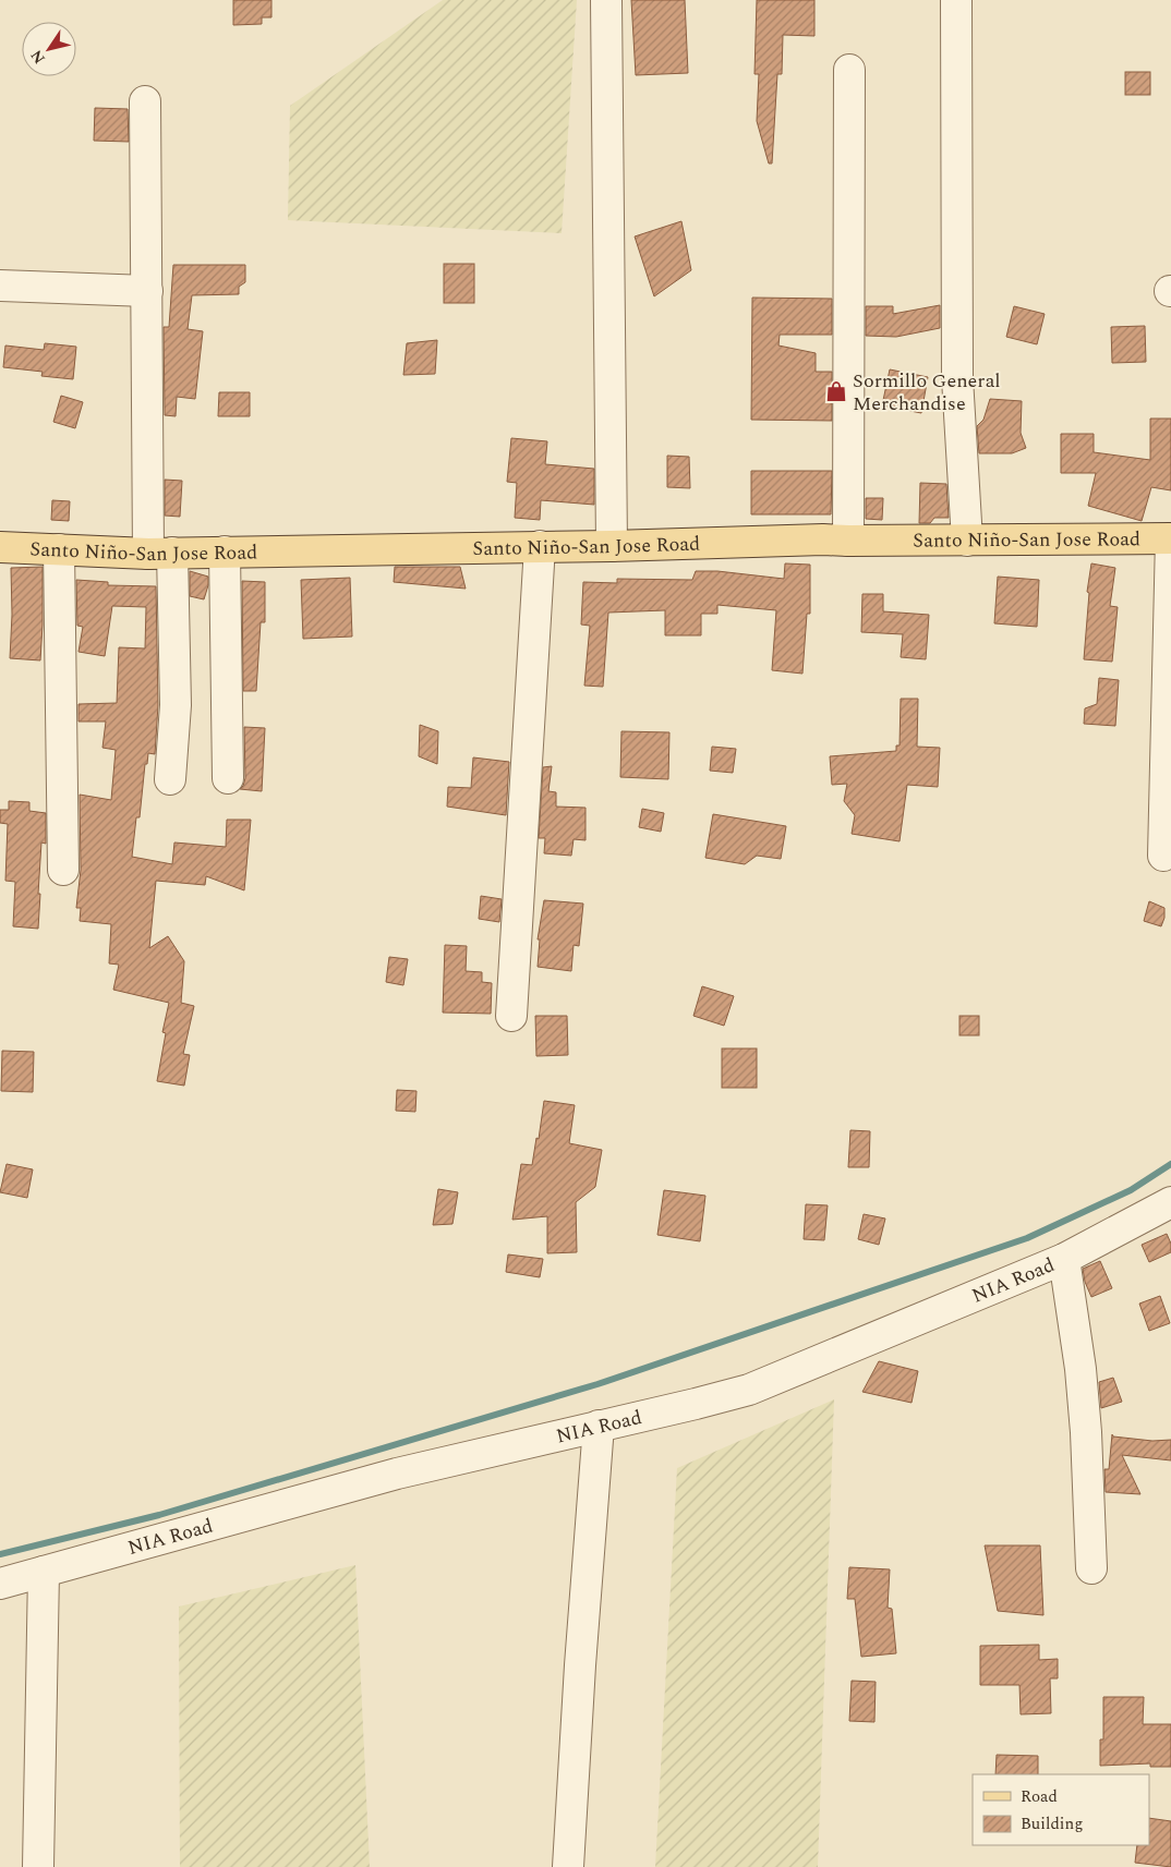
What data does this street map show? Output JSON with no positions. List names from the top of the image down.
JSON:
{
  "streets": {
    "main road": ["Santo Niño-San Jose Road"],
    "street": ["NIA Road"]
  },
  "places": {
    "shop": ["Sormillo General Merchandise"]
  },
  "legend": ["Road", "Building"],
  "north": "bottom left"
}
